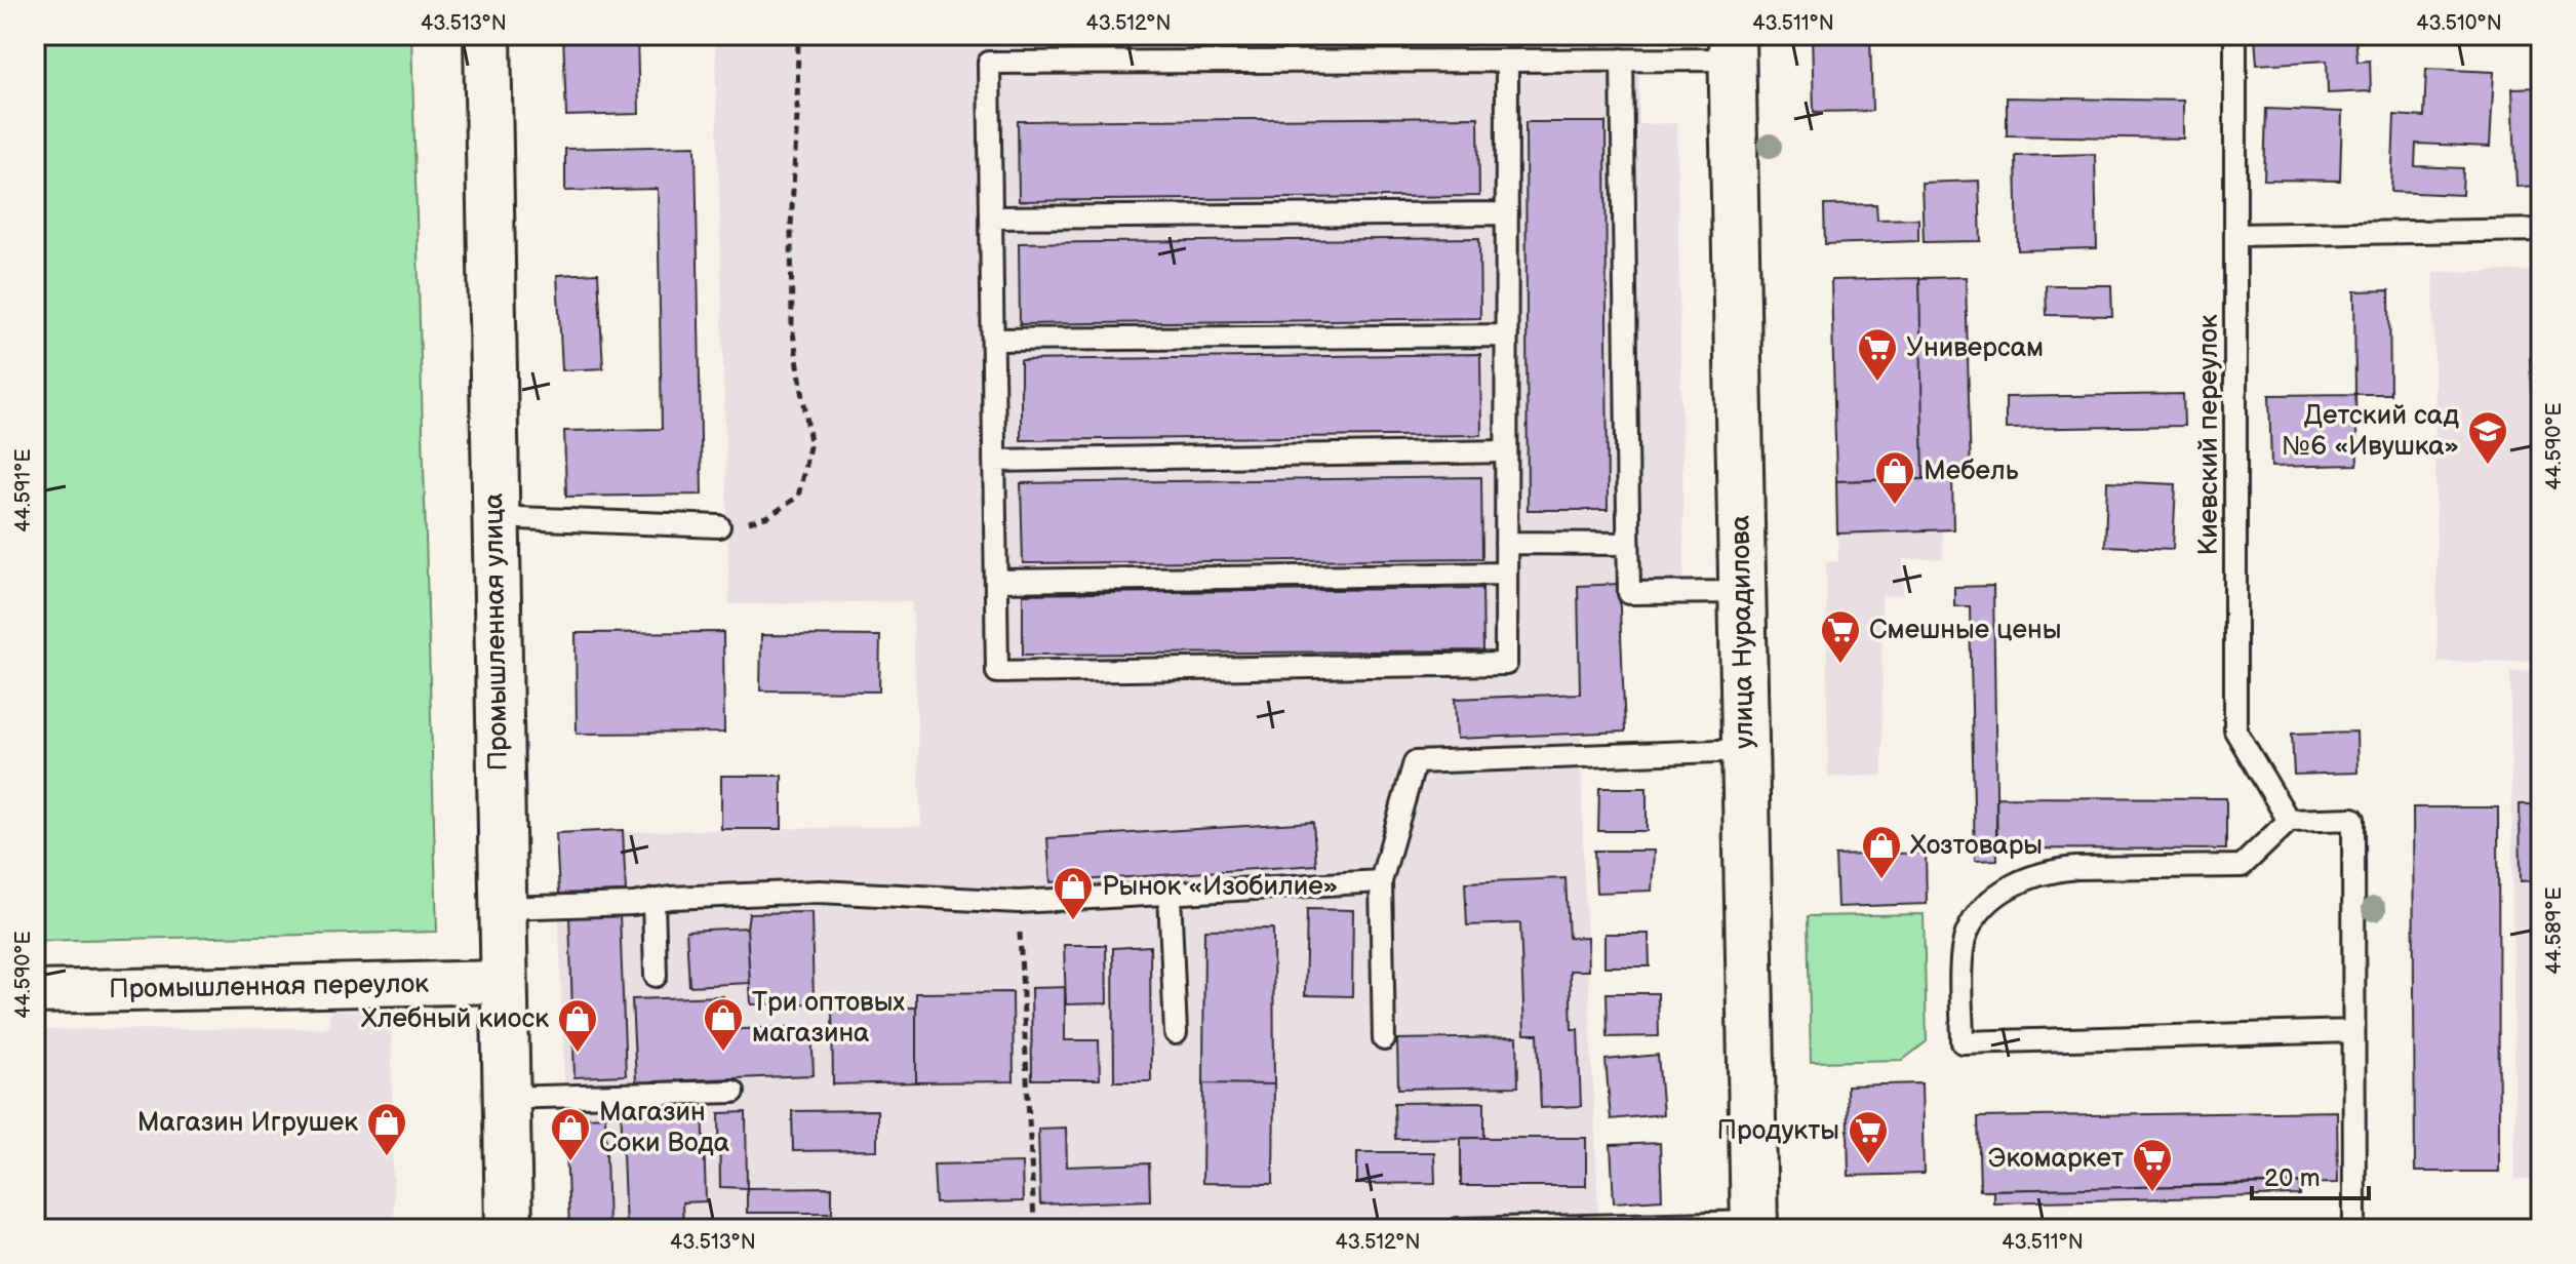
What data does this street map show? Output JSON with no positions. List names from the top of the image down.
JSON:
{
  "streets": {
    "street": ["Промышленная улица", "улица Нурадилова", "Промышленная переулок"],
    "lane": ["Киевский переулок"]
  },
  "crossings": [
    ["Промышленная улица", "Промышленная переулок"]
  ],
  "places": {
    "supermarket": [
      "Универсам",
      "Смешные цены",
      "Продукты",
      "Экомаркет"
    ],
    "school or university": ["Детский сад №6 «Ивушка»"],
    "shop": [
      "Мебель",
      "Хозтовары",
      "Рынок «Изобилие»",
      "Три оптовых магазина",
      "Хлебный киоск",
      "Магазин Игрушек",
      "Магазин Соки Вода"
    ]
  },
  "scale_bar": "20 m",
  "coordinates": [
    "43.513°N",
    "43.512°N",
    "43.511°N",
    "43.510°N",
    "44.590°E",
    "44.591°E",
    "44.589°E"
  ]
}
